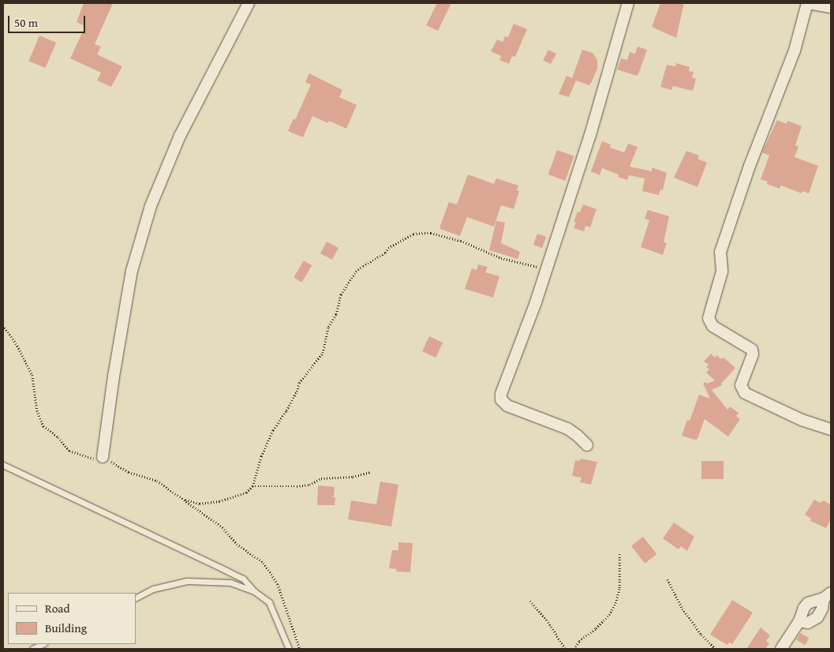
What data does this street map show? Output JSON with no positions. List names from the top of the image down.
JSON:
{
  "legend": ["Road", "Building"],
  "scale_bar": "50 m"
}
